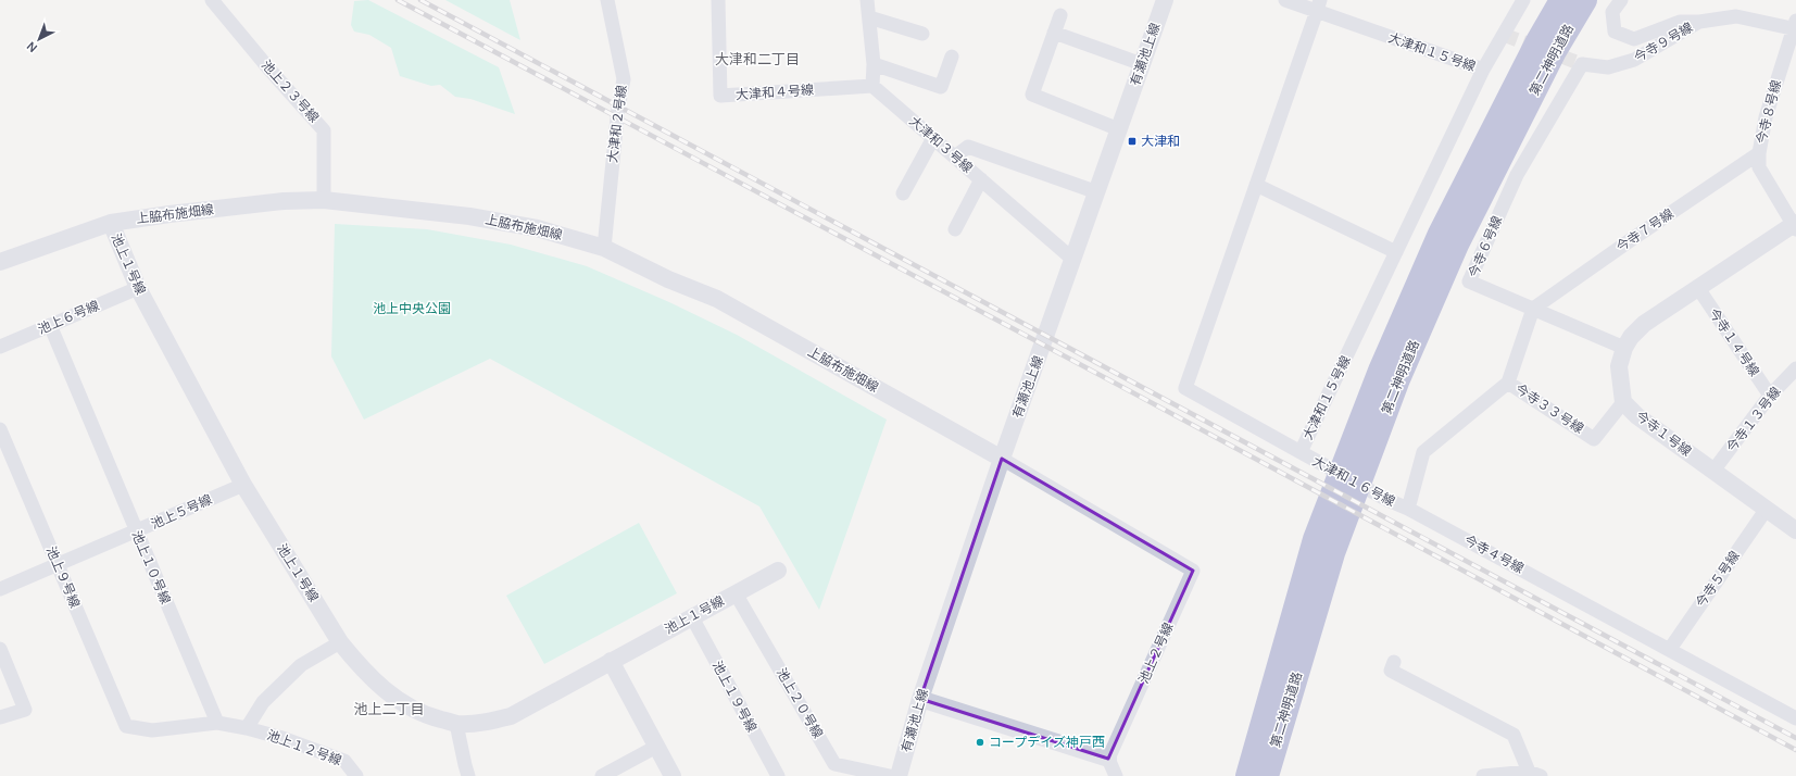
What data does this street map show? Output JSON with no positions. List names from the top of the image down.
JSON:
{
  "streets": {
    "highway": ["第二神明道路"],
    "street": [
      "今寺９号線",
      "大津和１５号線",
      "有瀬池上線",
      "池上２３号線",
      "大津和４号線",
      "今寺８号線",
      "大津和２号線",
      "大津和３号線",
      "上脇布施畑線",
      "今寺７号線",
      "今寺６号線",
      "池上１号線",
      "池上６号線",
      "今寺１４号線",
      "今寺３３号線",
      "今寺１３号線",
      "今寺１号線",
      "大津和１６号線",
      "池上５号線",
      "今寺４号線",
      "池上１０号線",
      "池上９号線",
      "今寺５号線",
      "池上２号線",
      "池上１９号線",
      "池上２０号線",
      "池上１２号線"
    ]
  },
  "crossings": [
    ["今寺９号線", "今寺８号線"],
    ["今寺９号線", "今寺６号線"],
    ["大津和１５号線", "大津和１６号線"],
    ["有瀬池上線", "大津和３号線"],
    ["有瀬池上線", "上脇布施畑線"],
    ["有瀬池上線", "池上２号線"],
    ["池上２３号線", "上脇布施畑線"],
    ["大津和４号線", "大津和３号線"],
    ["今寺８号線", "今寺７号線"],
    ["今寺８号線", "今寺１号線"],
    ["大津和２号線", "上脇布施畑線"],
    ["上脇布施畑線", "池上１号線"],
    ["上脇布施畑線", "池上２号線"],
    ["今寺７号線", "今寺６号線"],
    ["今寺６号線", "今寺１号線"],
    ["池上１号線", "池上６号線"],
    ["池上１号線", "池上５号線"],
    ["池上１号線", "池上１９号線"],
    ["池上１号線", "池上２０号線"],
    ["池上６号線", "池上１０号線"],
    ["今寺１４号線", "今寺１３号線"],
    ["今寺１４号線", "今寺１号線"],
    ["今寺３３号線", "今寺１号線"],
    ["今寺１３号線", "今寺１号線"],
    ["今寺１号線", "今寺５号線"],
    ["大津和１６号線", "今寺４号線"],
    ["池上５号線", "池上１０号線"],
    ["池上５号線", "池上９号線"],
    ["今寺４号線", "今寺５号線"],
    ["池上１０号線", "池上９号線"],
    ["池上１０号線", "池上１２号線"],
    ["池上９号線", "池上１２号線"]
  ],
  "districts": ["大津和二丁目", "池上二丁目"],
  "parks": ["池上中央公園"],
  "places": {
    "transit": ["大津和"],
    "other": ["コープデイズ神戸西"]
  },
  "north": "bottom left"
}
